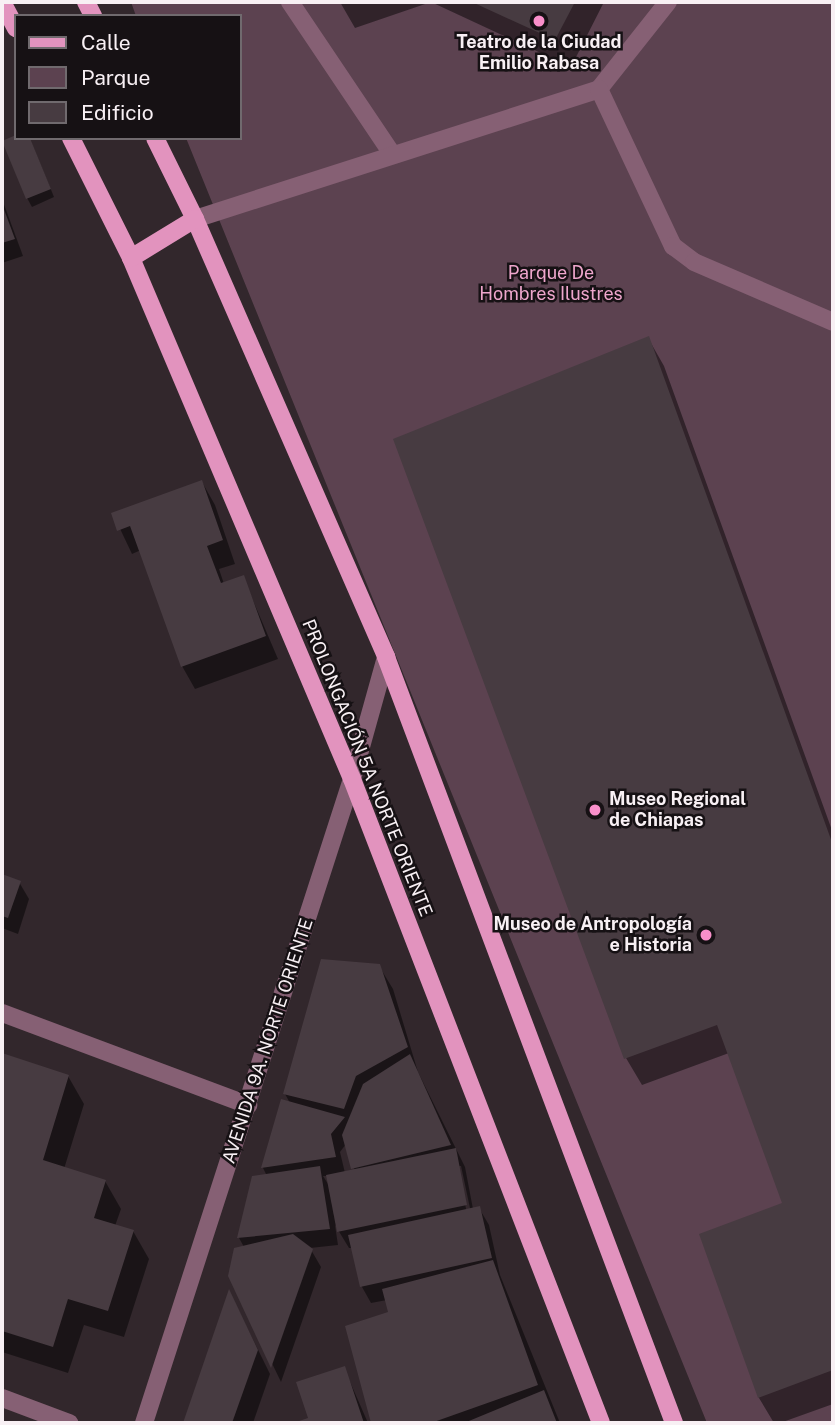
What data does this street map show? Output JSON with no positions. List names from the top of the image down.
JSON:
{
  "streets": {
    "main road": ["PROLONGACIÓN 5A NORTE ORIENTE"],
    "street": ["AVENIDA 9A. NORTE ORIENTE"]
  },
  "crossings": [
    ["PROLONGACIÓN 5A NORTE ORIENTE", "AVENIDA 9A. NORTE ORIENTE"]
  ],
  "parks": ["Parque De Hombres Ilustres"],
  "places": ["Teatro de la Ciudad Emilio Rabasa", "Museo Regional de Chiapas", "Museo de Antropología e Historia"],
  "legend": ["Calle", "Parque", "Edificio"]
}
